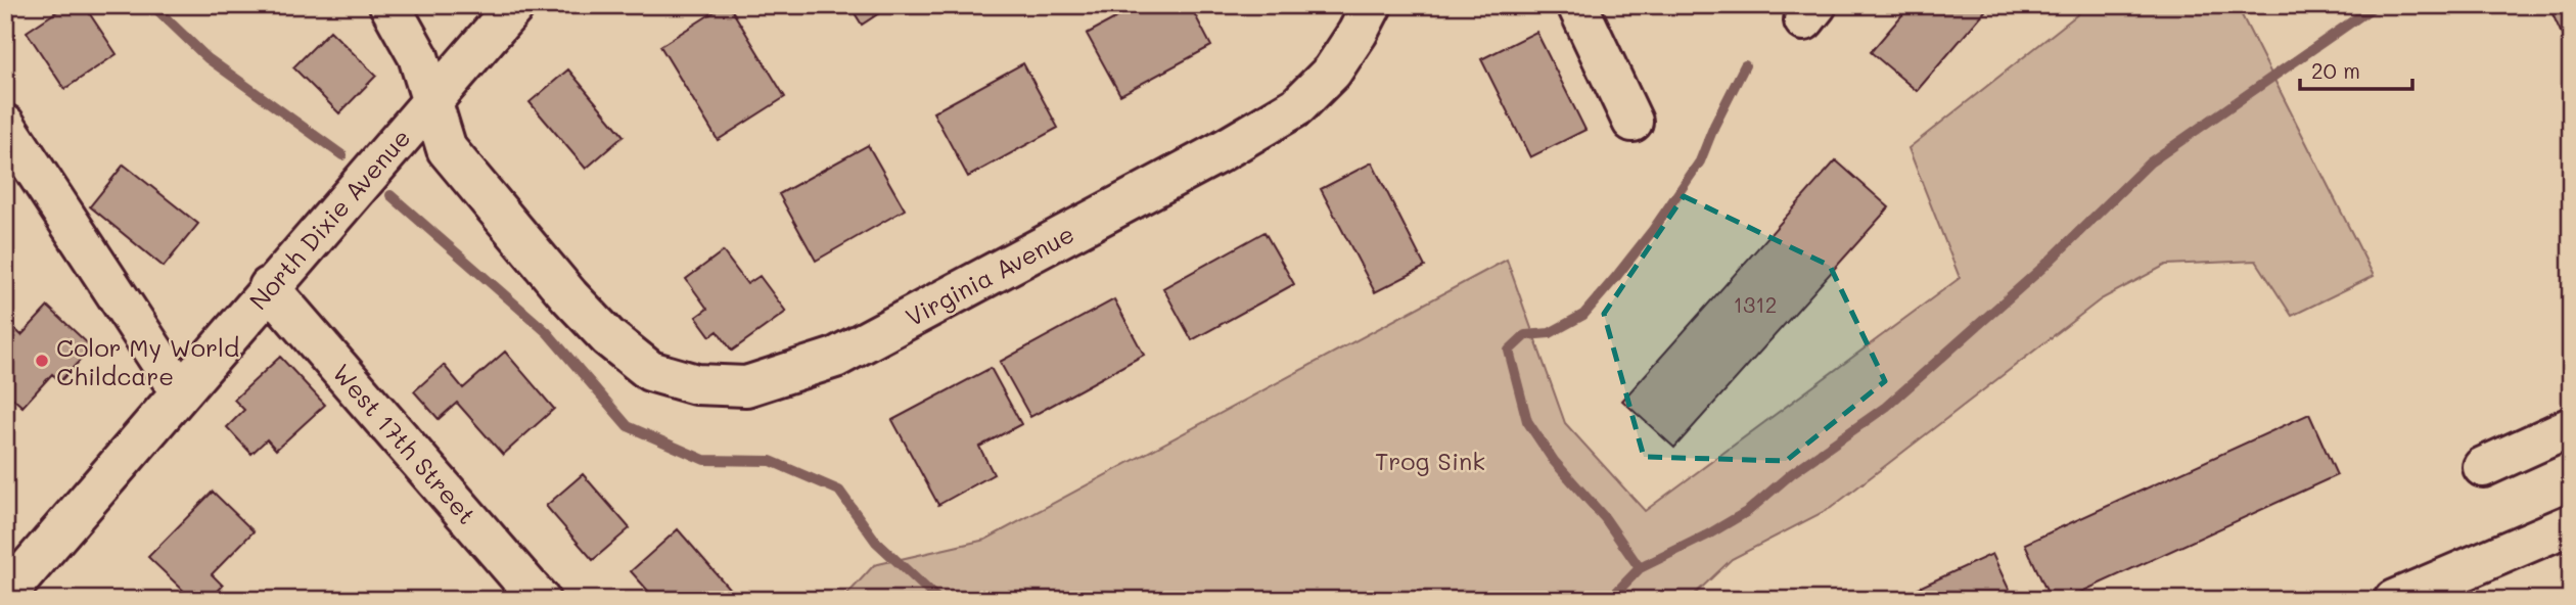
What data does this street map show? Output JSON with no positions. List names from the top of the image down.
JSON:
{
  "streets": {
    "street": ["North Dixie Avenue", "Virginia Avenue", "West 17th Street"]
  },
  "crossings": [
    ["North Dixie Avenue", "Virginia Avenue"],
    ["North Dixie Avenue", "West 17th Street"]
  ],
  "parks": ["Trog Sink"],
  "places": ["Color My World Childcare"],
  "house_numbers": ["1312"],
  "scale_bar": "20 m"
}
